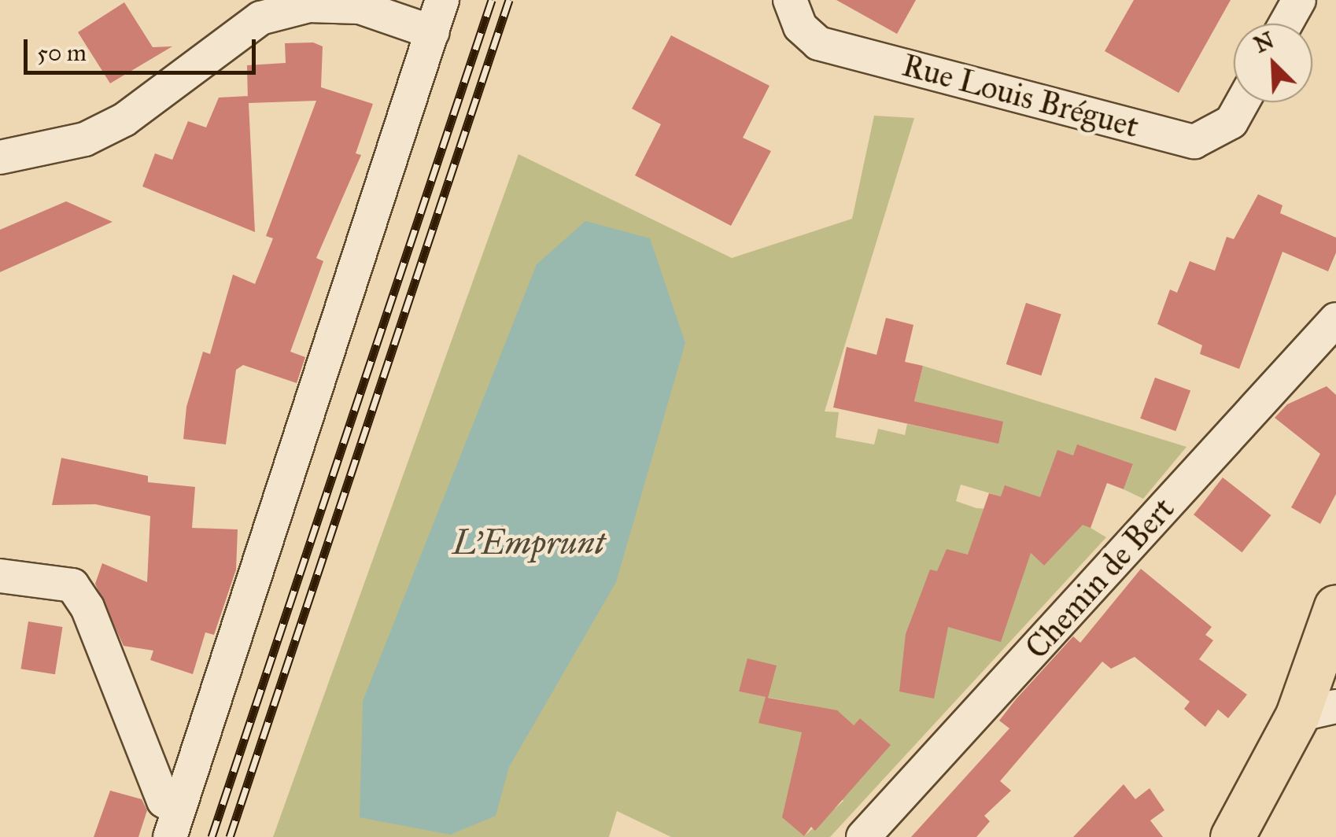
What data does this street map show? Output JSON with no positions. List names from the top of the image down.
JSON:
{
  "streets": {
    "street": ["Rue Louis Bréguet", "Chemin de Bert"]
  },
  "water": ["L'Emprunt"],
  "scale_bar": "50 m",
  "north": "top left"
}
